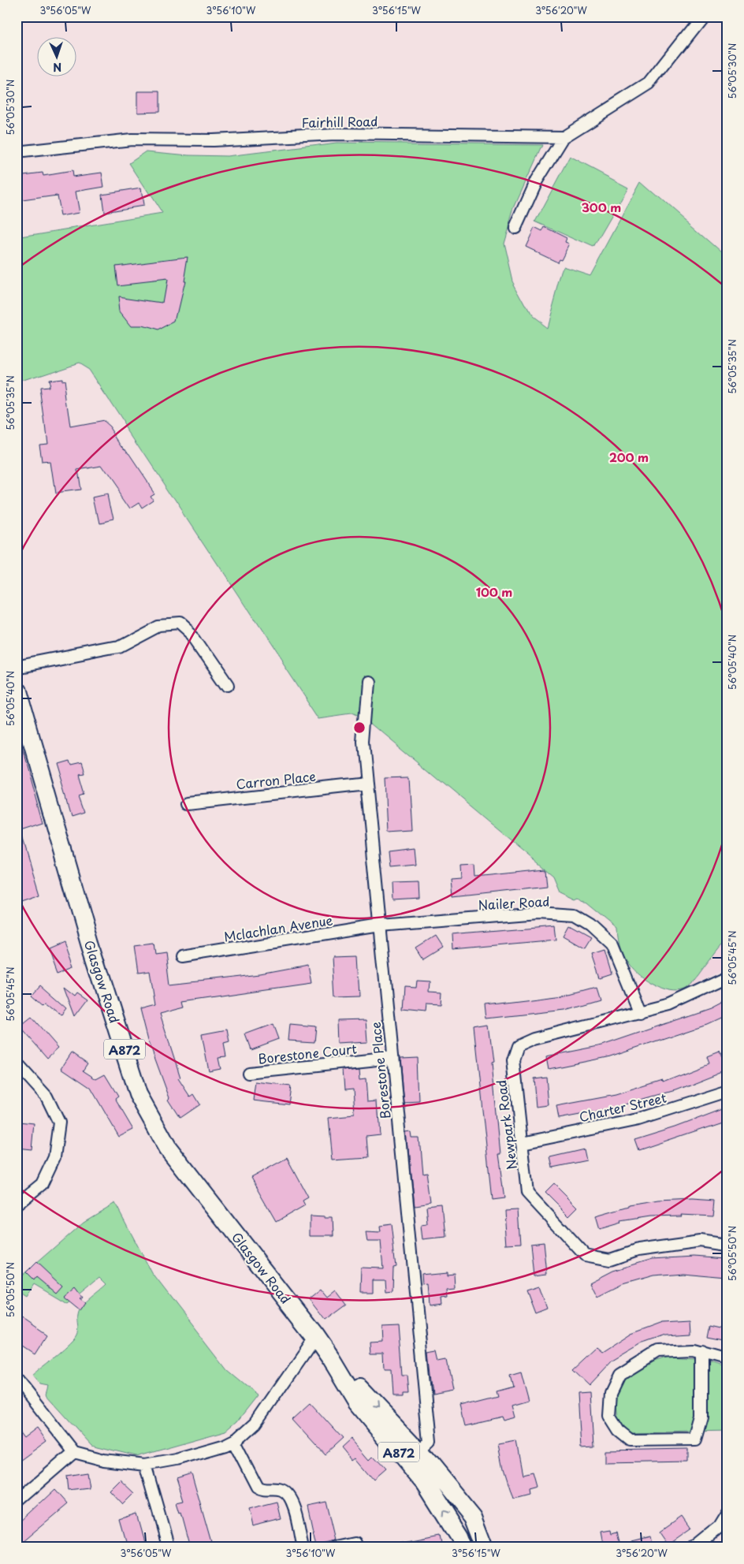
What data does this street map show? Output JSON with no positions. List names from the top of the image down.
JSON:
{
  "streets": {
    "main road": ["Glasgow Road", "A872"],
    "street": [
      "Fairhill Road",
      "Carron Place",
      "Nailer Road",
      "Mclachlan Avenue",
      "Borestone Court",
      "Borestone Place",
      "Charter Street",
      "Newpark Road"
    ]
  },
  "crossings": [
    ["Carron Place", "Borestone Place"],
    ["Nailer Road", "Mclachlan Avenue"],
    ["Nailer Road", "Borestone Place"],
    ["Nailer Road", "Newpark Road"],
    ["Mclachlan Avenue", "Borestone Place"],
    ["Glasgow Road", "Borestone Place"],
    ["Borestone Court", "Borestone Place"],
    ["Charter Street", "Newpark Road"]
  ],
  "north": "bottom",
  "coordinates": [
    "3°56'05\"W",
    "3°56'10\"W",
    "3°56'15\"W",
    "3°56'20\"W",
    "56°05'30\"N",
    "56°05'35\"N",
    "56°05'40\"N",
    "56°05'45\"N",
    "56°05'50\"N"
  ],
  "rings": ["300 m", "200 m", "100 m"]
}
